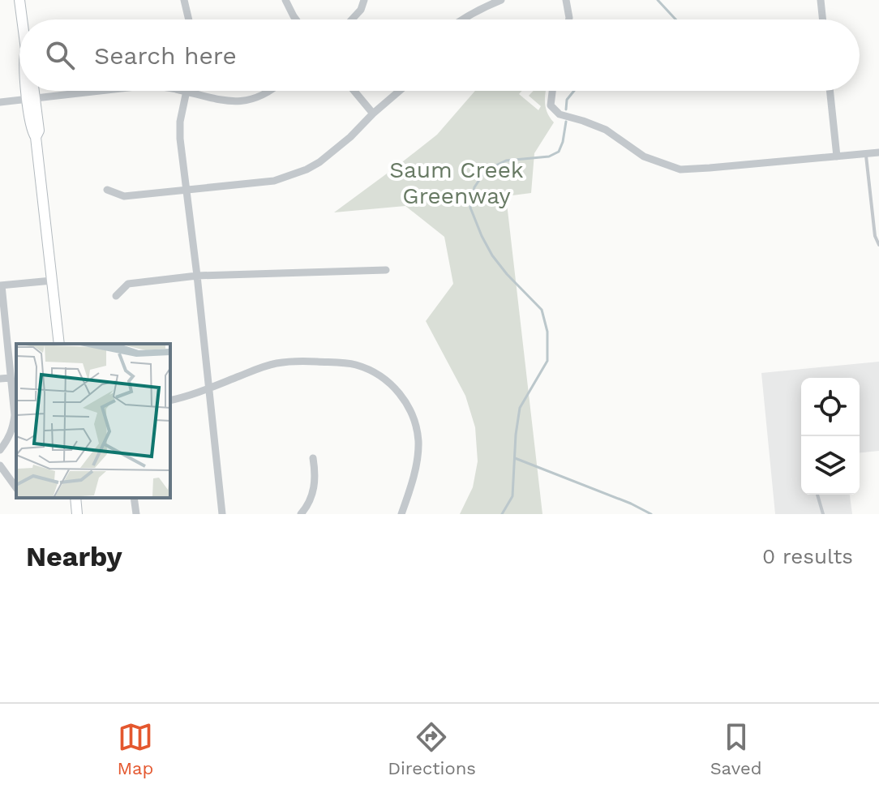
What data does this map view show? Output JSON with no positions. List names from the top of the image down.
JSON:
{
  "parks": ["Saum Creek Greenway"],
  "page": {
    "search": "Search here",
    "heading": ["Nearby", "0 results"],
    "nav": ["Map", "Directions", "Saved"]
  }
}
